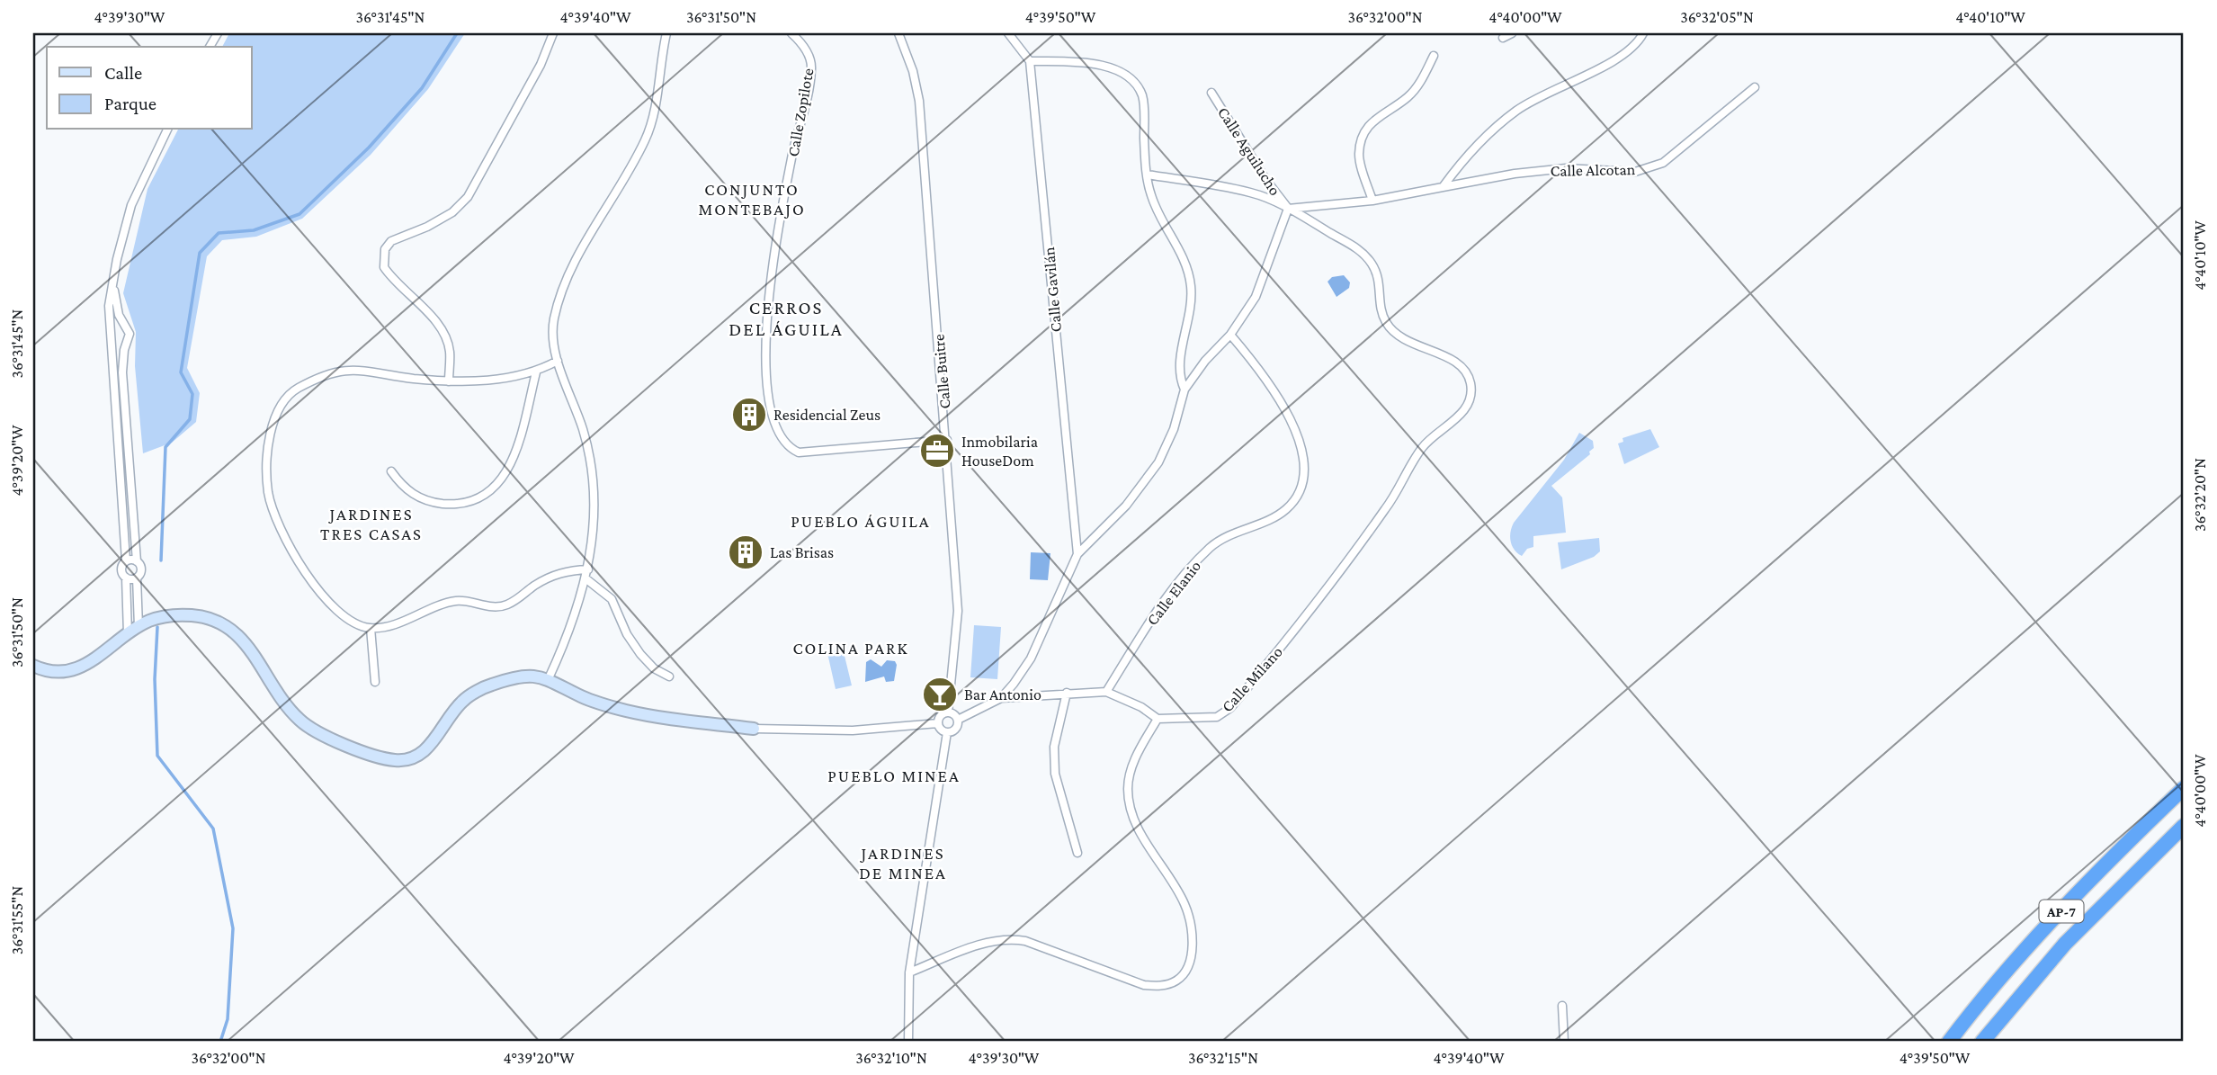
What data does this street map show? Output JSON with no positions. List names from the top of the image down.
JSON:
{
  "streets": {
    "highway": ["AP-7"],
    "street": [
      "Calle Zopilote",
      "Calle Aguilucho",
      "Calle Alcotan",
      "Calle Gavilán",
      "Calle Buitre",
      "Calle Elanio",
      "Calle Milano"
    ]
  },
  "crossings": [
    ["Calle Zopilote", "Calle Buitre"],
    ["Calle Aguilucho", "Calle Alcotan"],
    ["Calle Aguilucho", "Calle Milano"],
    ["Calle Alcotan", "Calle Milano"]
  ],
  "districts": [
    "CONJUNTO MONTEBAJO",
    "CERROS DEL ÁGUILA",
    "JARDINES TRES CASAS",
    "PUEBLO ÁGUILA",
    "COLINA PARK",
    "PUEBLO MINEA",
    "JARDINES DE MINEA"
  ],
  "places": {
    "building": ["Residencial Zeus", "Las Brisas"],
    "office": ["Inmobilaria HouseDom"],
    "bar": ["Bar Antonio"]
  },
  "legend": ["Calle", "Parque"],
  "coordinates": [
    "4°39'30\"W",
    "36°31'45\"N",
    "4°39'40\"W",
    "36°31'50\"N",
    "4°39'50\"W",
    "36°32'00\"N",
    "4°40'00\"W",
    "36°32'05\"N",
    "4°40'10\"W",
    "4°39'20\"W",
    "36°32'20\"N",
    "36°31'55\"N",
    "36°32'10\"N",
    "36°32'15\"N"
  ]
}
